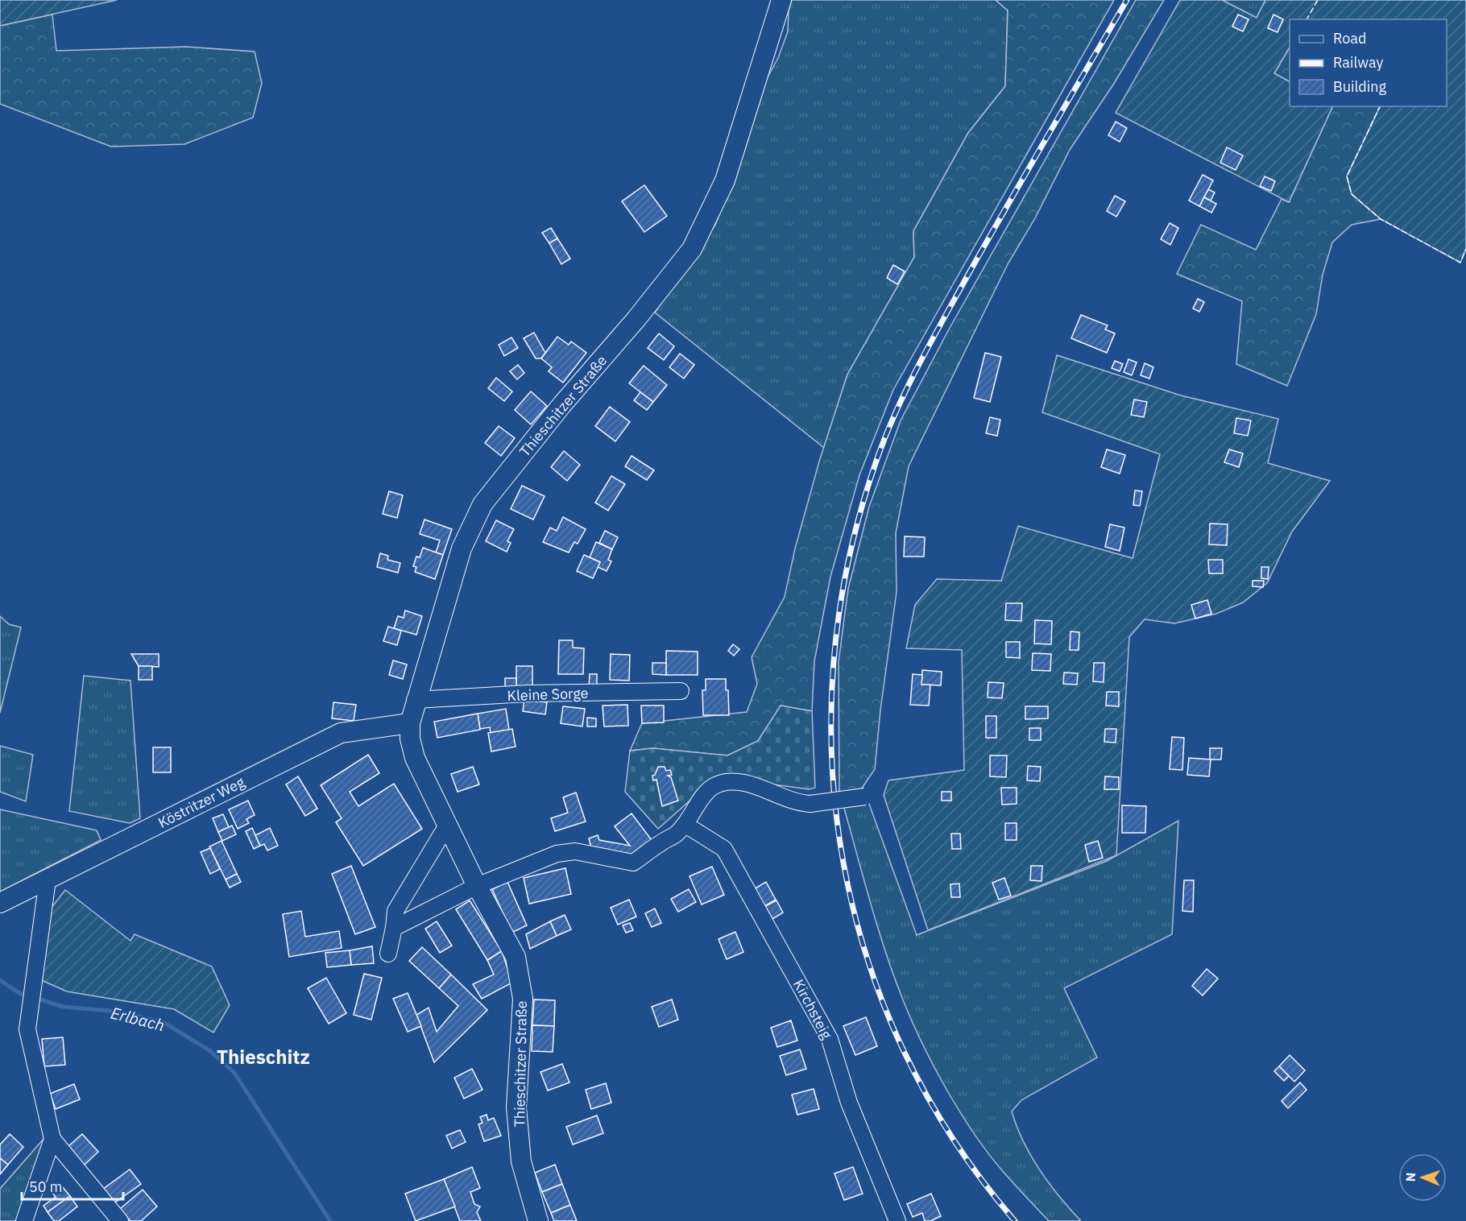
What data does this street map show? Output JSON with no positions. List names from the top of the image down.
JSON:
{
  "streets": {
    "main road": ["Thieschitzer Straße", "Köstritzer Weg"],
    "street": ["Kleine Sorge", "Kirchsteig"]
  },
  "crossings": [
    ["Thieschitzer Straße", "Kleine Sorge"],
    ["Thieschitzer Straße", "Köstritzer Weg"]
  ],
  "districts": ["Thieschitz"],
  "water": ["Erlbach"],
  "legend": ["Road", "Railway", "Building"],
  "scale_bar": "50 m",
  "north": "left"
}
